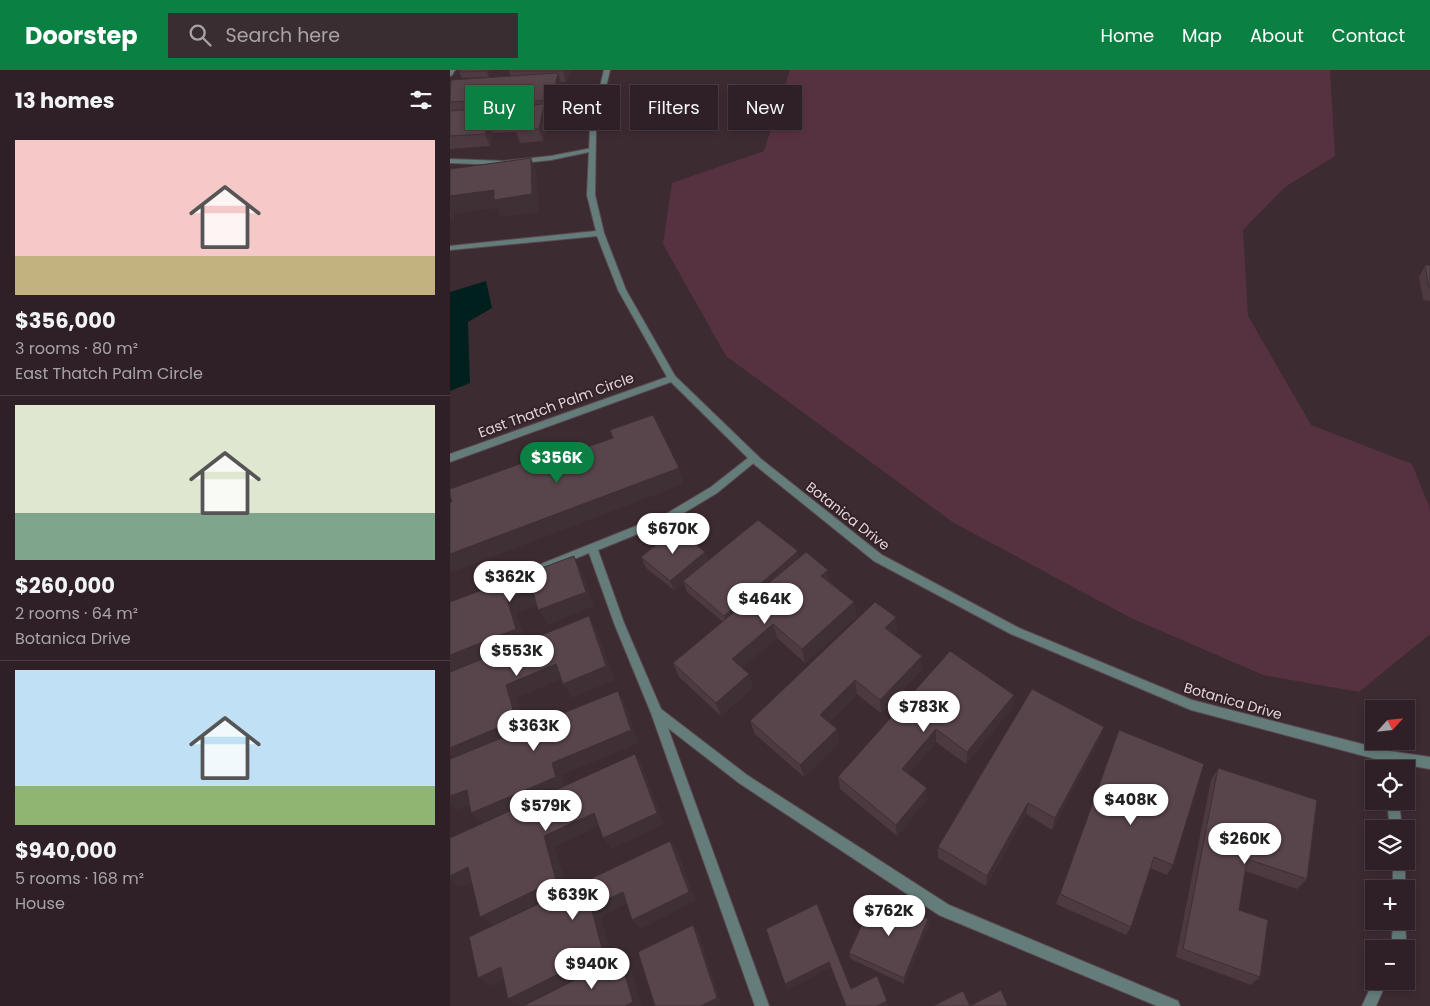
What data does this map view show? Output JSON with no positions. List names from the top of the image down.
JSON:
{
  "streets": {
    "street": ["East Thatch Palm Circle", "Botanica Drive"]
  },
  "crossings": [
    ["East Thatch Palm Circle", "Botanica Drive"]
  ],
  "north": "top right",
  "page": {
    "header": "Doorstep",
    "search": "Search here",
    "nav": [
      "Home",
      "Map",
      "About",
      "Contact"
    ],
    "heading": "13 homes",
    "chip": [
      "Buy",
      "Rent",
      "Filters",
      "New"
    ],
    "list": [
      {
        "name": "$356,000",
        "note": "3 rooms · 80 m² · East Thatch Palm Circle"
      },
      {
        "name": "$260,000",
        "note": "2 rooms · 64 m² · Botanica Drive"
      },
      {
        "name": "$940,000",
        "note": "5 rooms · 168 m² · House"
      }
    ],
    "price": [
      "$356K",
      "$670K",
      "$362K",
      "$464K",
      "$553K",
      "$783K",
      "$363K",
      "$408K",
      "$579K",
      "$260K",
      "$639K",
      "$762K",
      "$940K"
    ],
    "map_buttons": ["+", "−"]
  }
}
